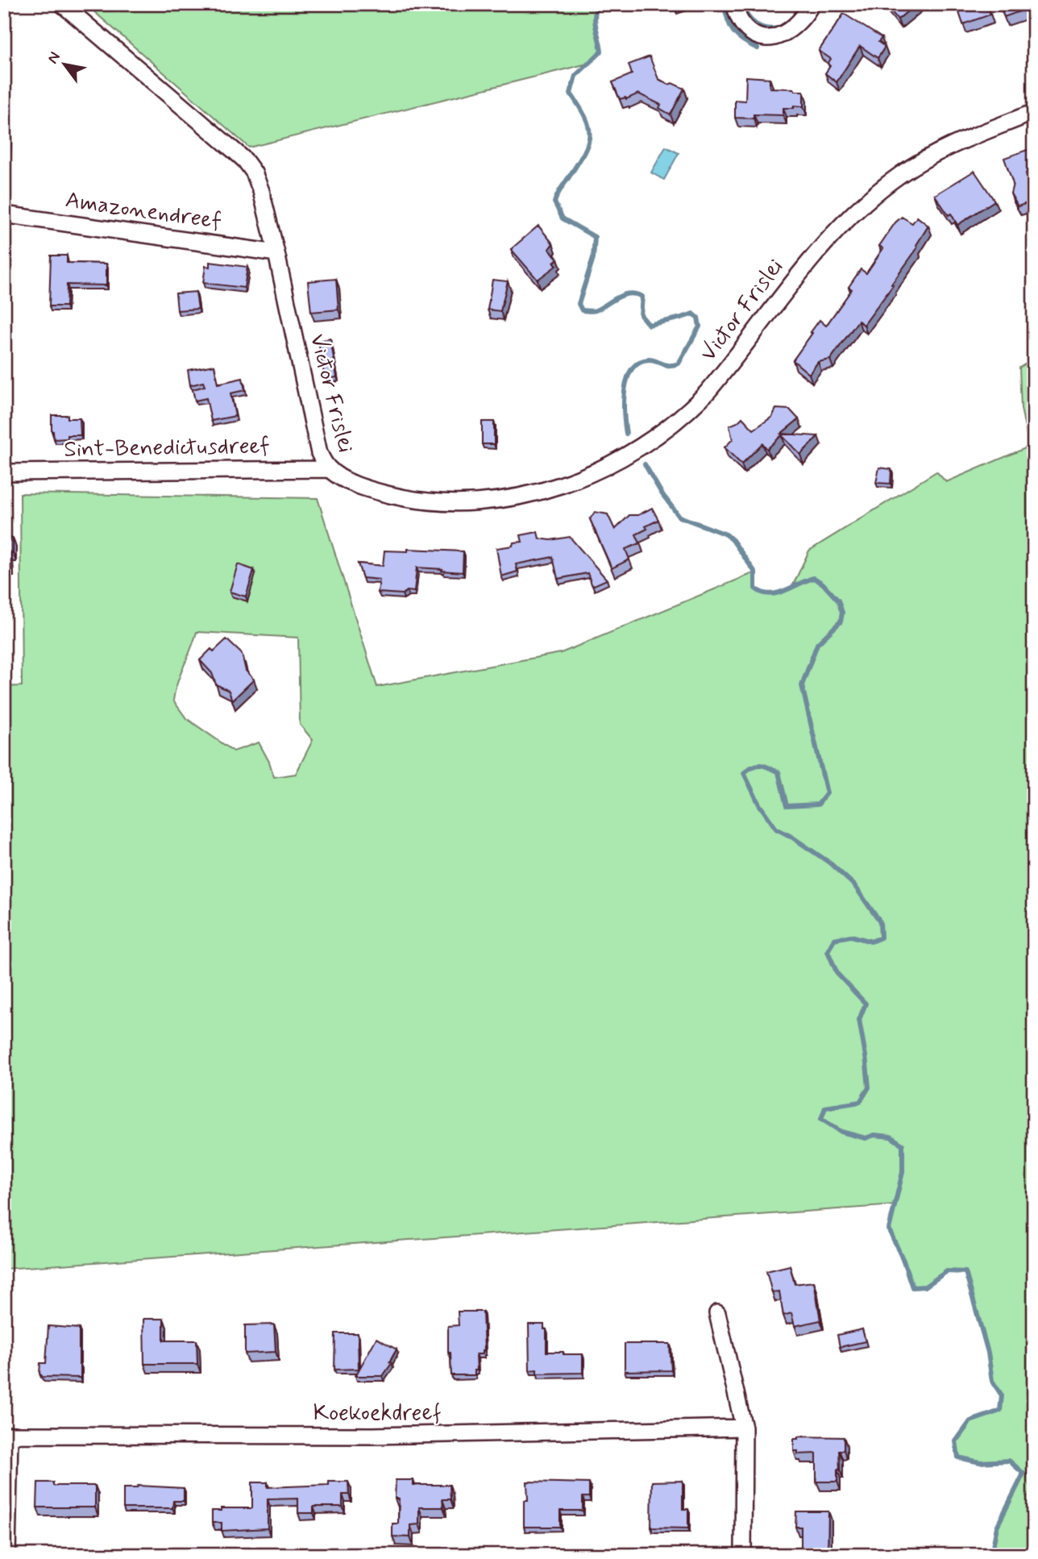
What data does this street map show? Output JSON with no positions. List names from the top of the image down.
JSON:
{
  "streets": {
    "street": [
      "Amazonendreef",
      "Victor Frislei",
      "Sint-Benedictusdreef",
      "Koekoekdreef"
    ]
  },
  "crossings": [
    ["Amazonendreef", "Victor Frislei"],
    ["Victor Frislei", "Sint-Benedictusdreef"]
  ],
  "north": "top left"
}
